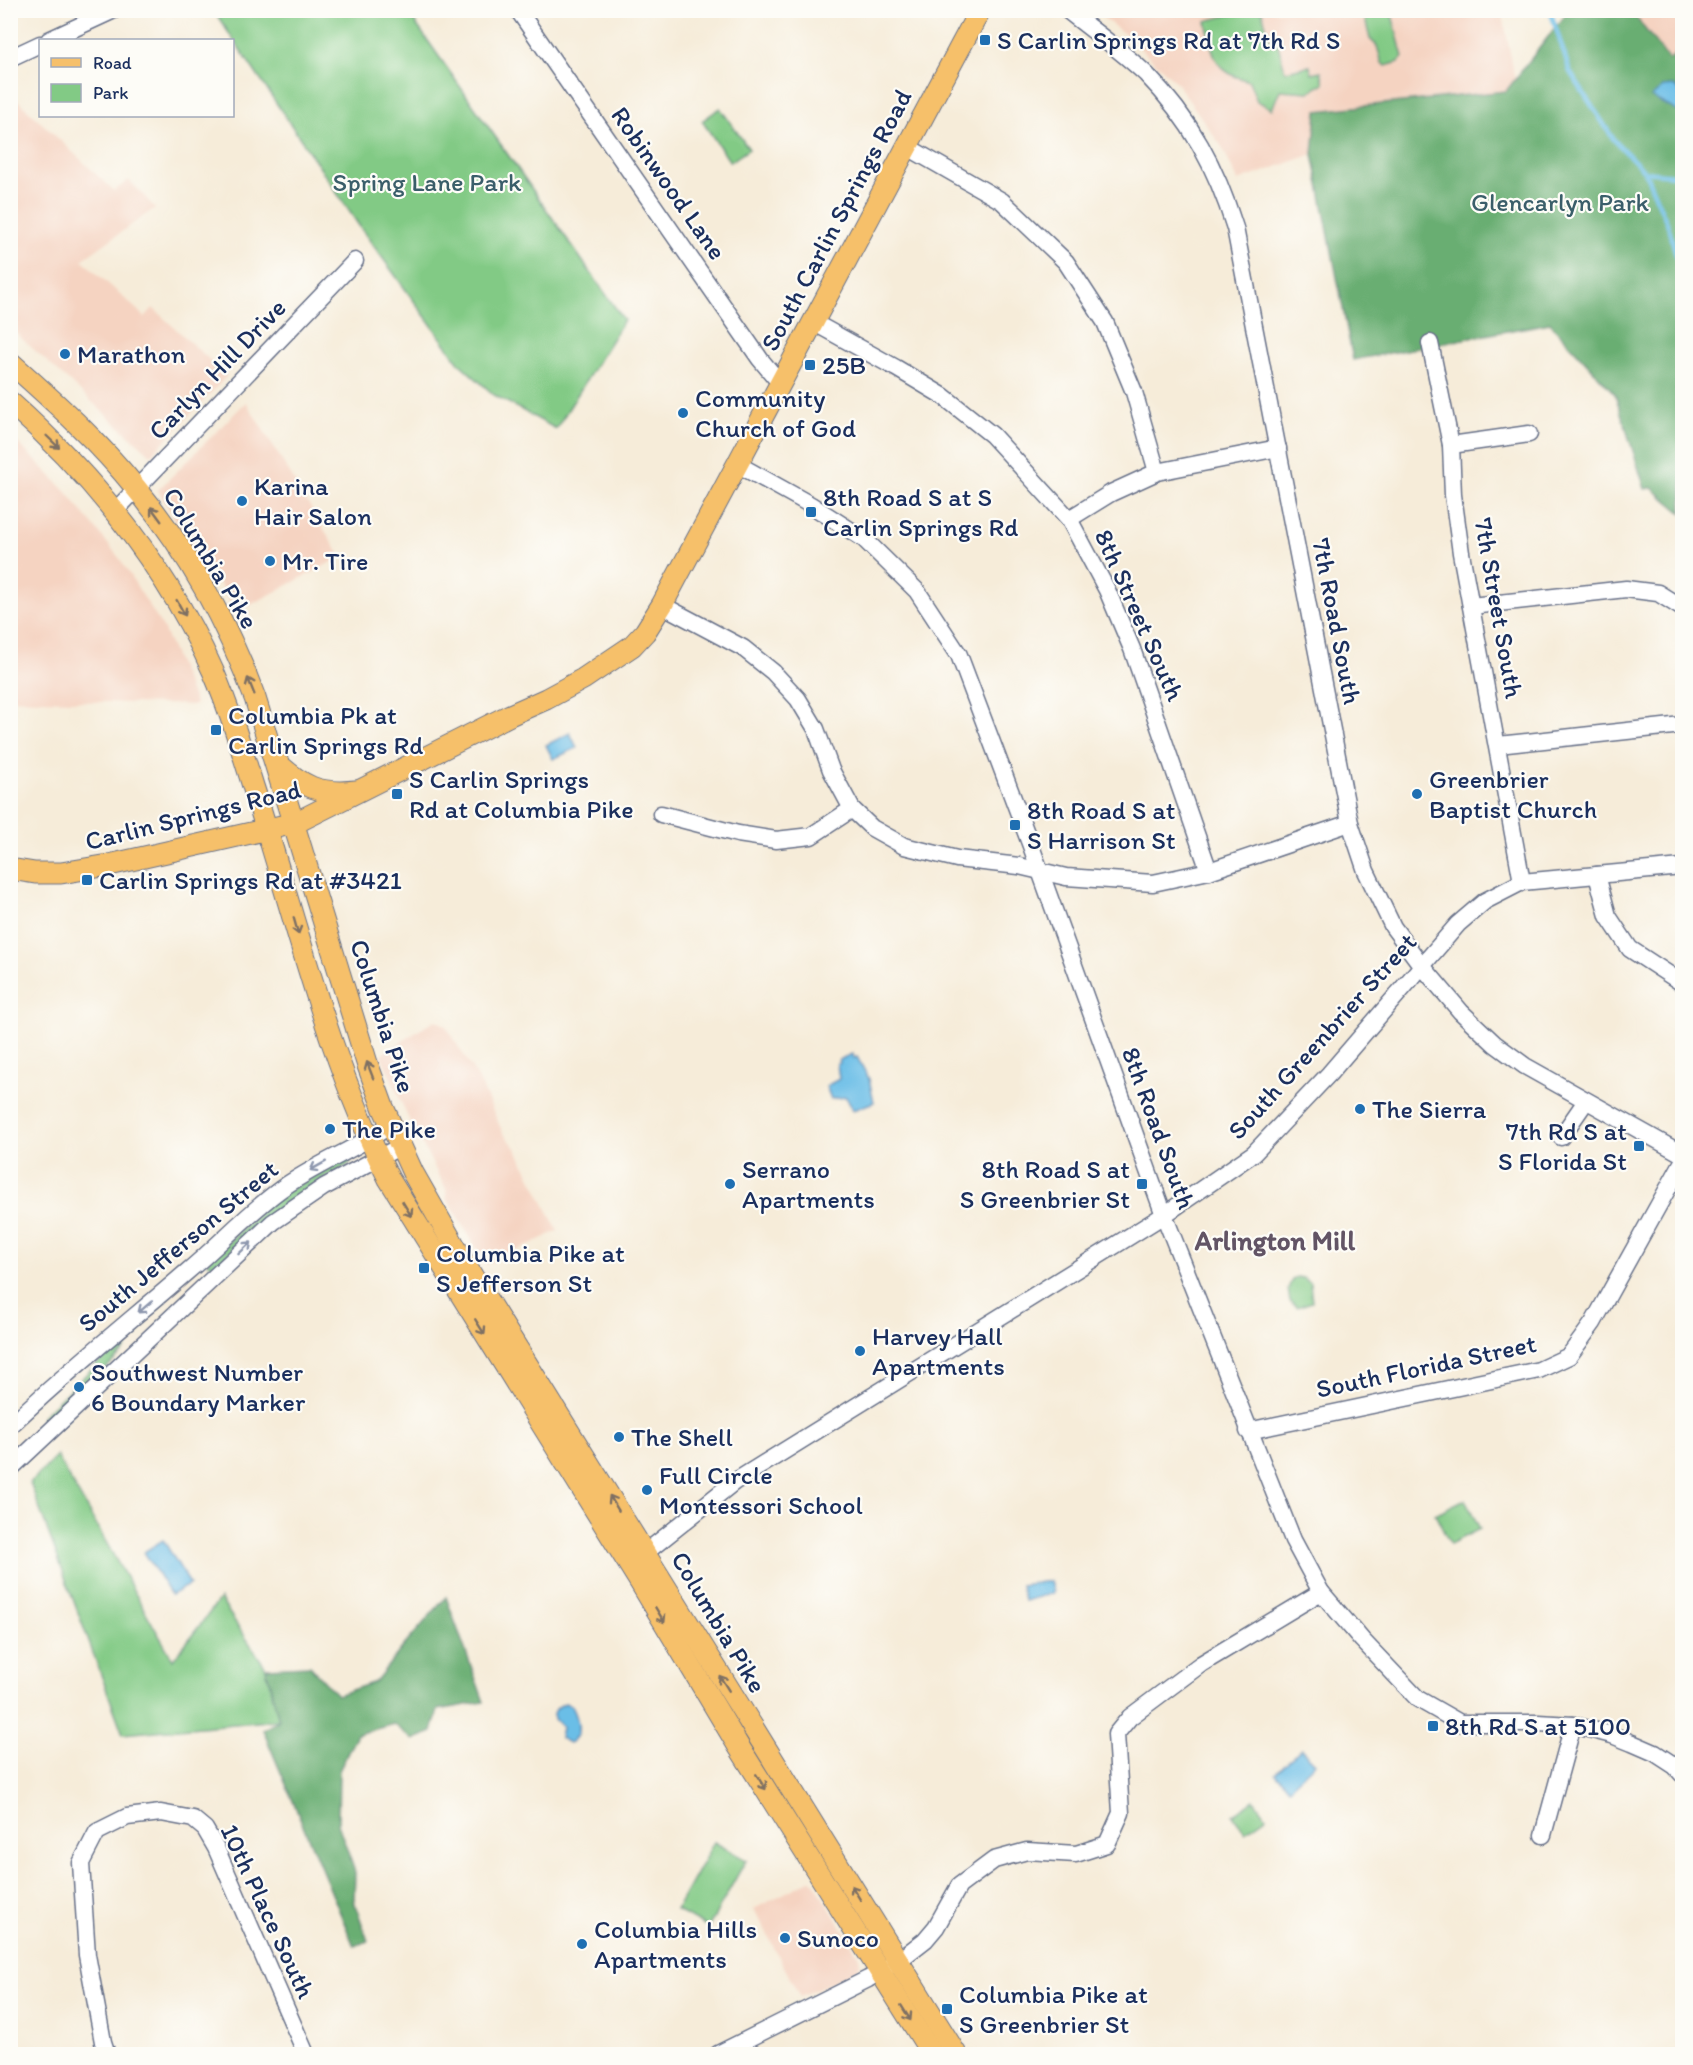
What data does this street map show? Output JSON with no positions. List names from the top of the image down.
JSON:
{
  "streets": {
    "main road": ["South Carlin Springs Road", "Columbia Pike", "Carlin Springs Road"],
    "street": [
      "Robinwood Lane",
      "Carlyn Hill Drive",
      "7th Street South",
      "8th Street South",
      "7th Road South",
      "South Greenbrier Street",
      "8th Road South",
      "South Jefferson Street",
      "South Florida Street",
      "10th Place South"
    ]
  },
  "crossings": [
    ["Robinwood Lane", "South Carlin Springs Road"],
    ["South Carlin Springs Road", "8th Street South"],
    ["South Carlin Springs Road", "Carlin Springs Road"],
    ["South Carlin Springs Road", "8th Road South"],
    ["Carlyn Hill Drive", "Columbia Pike"],
    ["Columbia Pike", "Carlin Springs Road"],
    ["Columbia Pike", "South Greenbrier Street"],
    ["Columbia Pike", "South Jefferson Street"],
    ["7th Street South", "South Greenbrier Street"],
    ["7th Road South", "South Greenbrier Street"],
    ["South Greenbrier Street", "8th Road South"],
    ["8th Road South", "South Florida Street"]
  ],
  "districts": ["Arlington Mill"],
  "parks": ["Spring Lane Park", "Glencarlyn Park"],
  "places": {
    "transit": [
      "S Carlin Springs Rd at 7th Rd S",
      "25B",
      "8th Road S at S Carlin Springs Rd",
      "Columbia Pk at Carlin Springs Rd",
      "S Carlin Springs Rd at Columbia Pike",
      "8th Road S at S Harrison St",
      "Carlin Springs Rd at #3421",
      "7th Rd S at S Florida St",
      "8th Road S at S Greenbrier St",
      "Columbia Pike at S Jefferson St",
      "8th Rd S at 5100",
      "Columbia Pike at S Greenbrier St"
    ],
    "other": [
      "Marathon",
      "Community Church of God",
      "Karina Hair Salon",
      "Mr. Tire",
      "Greenbrier Baptist Church",
      "The Sierra",
      "The Pike",
      "Serrano Apartments",
      "Harvey Hall Apartments",
      "Southwest Number 6 Boundary Marker",
      "The Shell",
      "Full Circle Montessori School",
      "Sunoco",
      "Columbia Hills Apartments"
    ]
  },
  "legend": ["Road", "Park"]
}
